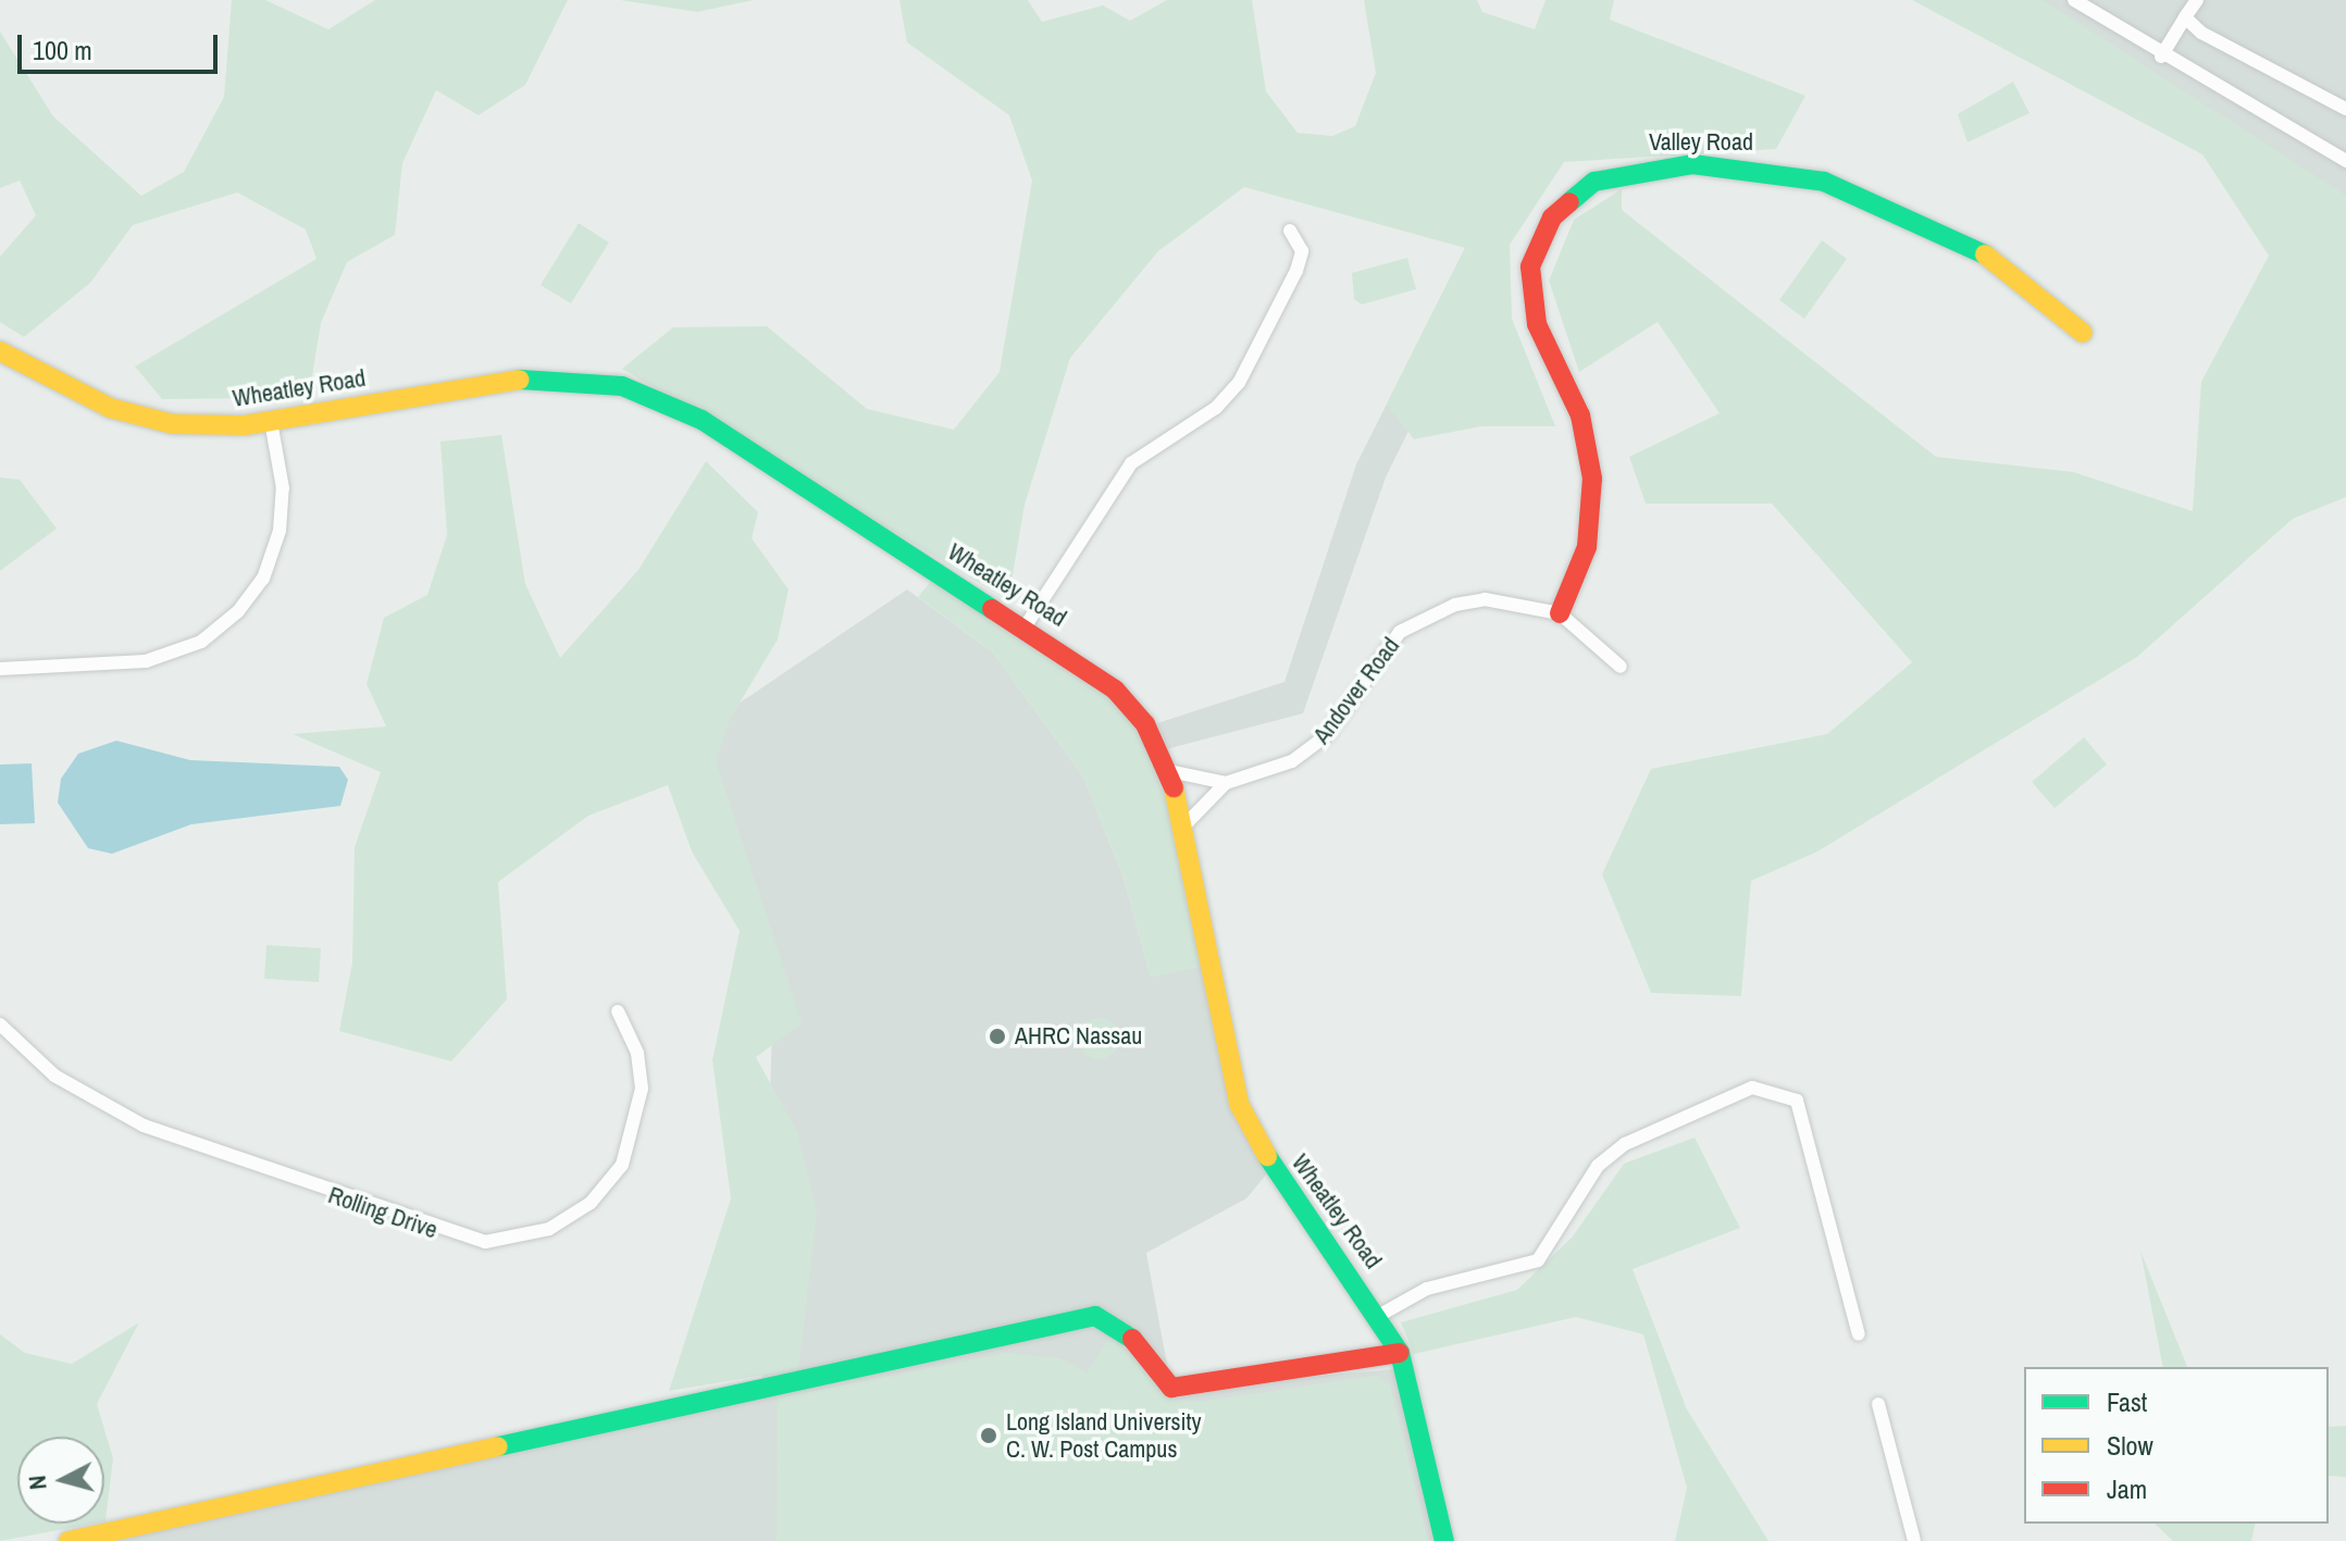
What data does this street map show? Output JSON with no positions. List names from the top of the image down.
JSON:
{
  "streets": {
    "street": [
      "Valley Road",
      "Wheatley Road",
      "Andover Road",
      "Rolling Drive"
    ]
  },
  "crossings": [
    ["Valley Road", "Andover Road"],
    ["Wheatley Road", "Andover Road"]
  ],
  "places": ["AHRC Nassau", "Long Island University C. W. Post Campus"],
  "legend": ["Fast", "Slow", "Jam"],
  "scale_bar": "100 m",
  "north": "left"
}
